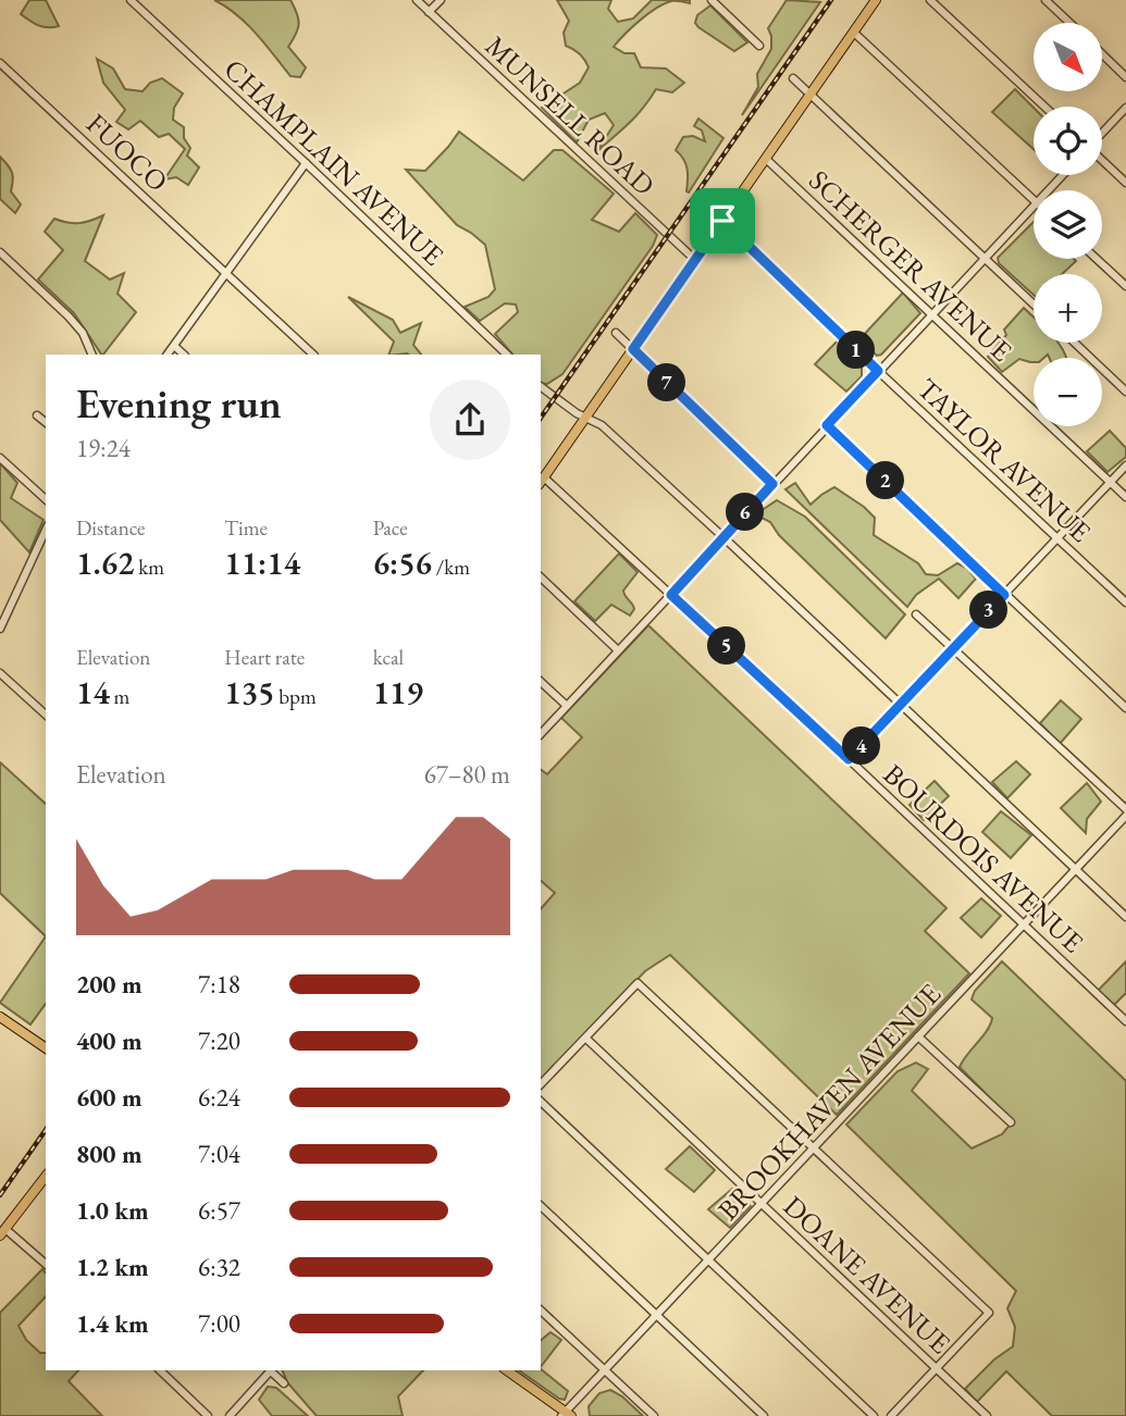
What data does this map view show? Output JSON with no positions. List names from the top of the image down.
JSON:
{
  "streets": {
    "street": [
      "MUNSELL ROAD",
      "FUOCO",
      "CHAMPLAIN AVENUE",
      "SCHERGER AVENUE",
      "TAYLOR AVENUE",
      "BOURDOIS AVENUE",
      "BROOKHAVEN AVENUE",
      "DOANE AVENUE"
    ]
  },
  "crossings": [
    ["BOURDOIS AVENUE", "BROOKHAVEN AVENUE"],
    ["BROOKHAVEN AVENUE", "DOANE AVENUE"]
  ],
  "north": "bottom right",
  "page": {
    "map_buttons": ["+", "−"],
    "pins": [
      "1",
      "7",
      "2",
      "6",
      "3",
      "5",
      "4"
    ],
    "heading": ["Evening run", "19:24"],
    "stats": [
      ["Distance", "1.62 km"],
      ["Time", "11:14"],
      ["Pace", "6:56 /km"],
      ["Elevation", "14 m"],
      ["Heart rate", "135 bpm"],
      ["kcal", "119"]
    ],
    "chart": ["Elevation", "67–80 m"],
    "list": [
      {
        "name": "200 m",
        "note": "7:18"
      },
      {
        "name": "400 m",
        "note": "7:20"
      },
      {
        "name": "600 m",
        "note": "6:24"
      },
      {
        "name": "800 m",
        "note": "7:04"
      },
      {
        "name": "1.0 km",
        "note": "6:57"
      },
      {
        "name": "1.2 km",
        "note": "6:32"
      },
      {
        "name": "1.4 km",
        "note": "7:00"
      }
    ]
  }
}
